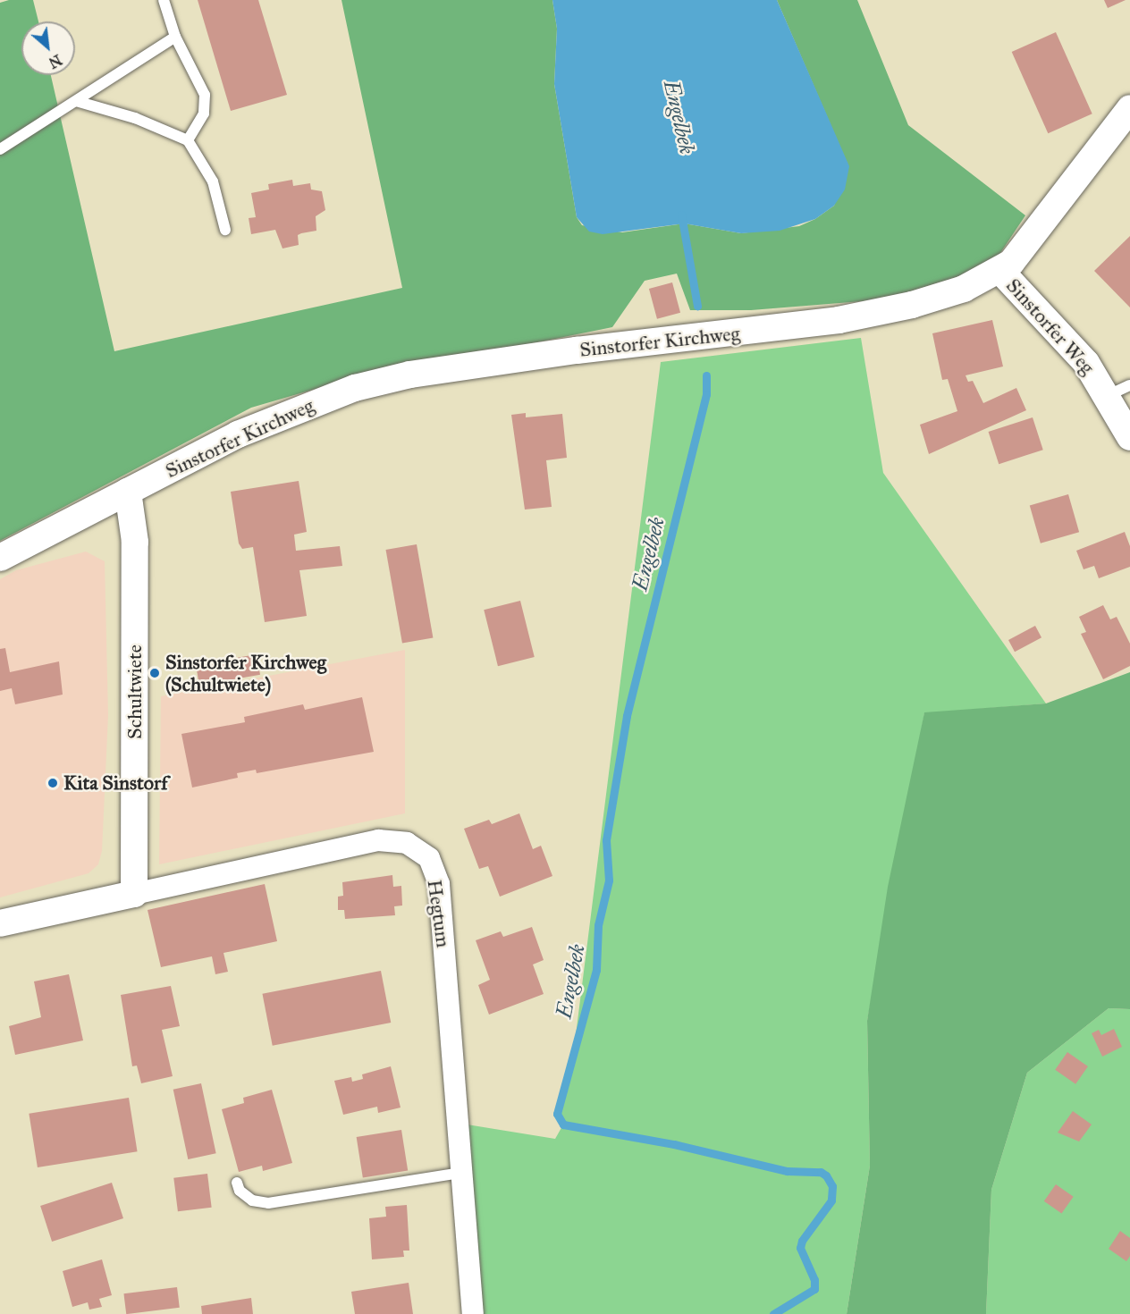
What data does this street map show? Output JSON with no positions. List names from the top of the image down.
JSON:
{
  "streets": {
    "street": [
      "Sinstorfer Weg",
      "Sinstorfer Kirchweg",
      "Schultwiete",
      "Hegtum"
    ]
  },
  "crossings": [
    ["Sinstorfer Weg", "Sinstorfer Kirchweg"],
    ["Sinstorfer Kirchweg", "Schultwiete"],
    ["Schultwiete", "Hegtum"]
  ],
  "water": ["Engelbek"],
  "places": ["Sinstorfer Kirchweg (Schultwiete)", "Kita Sinstorf"],
  "north": "bottom right"
}
